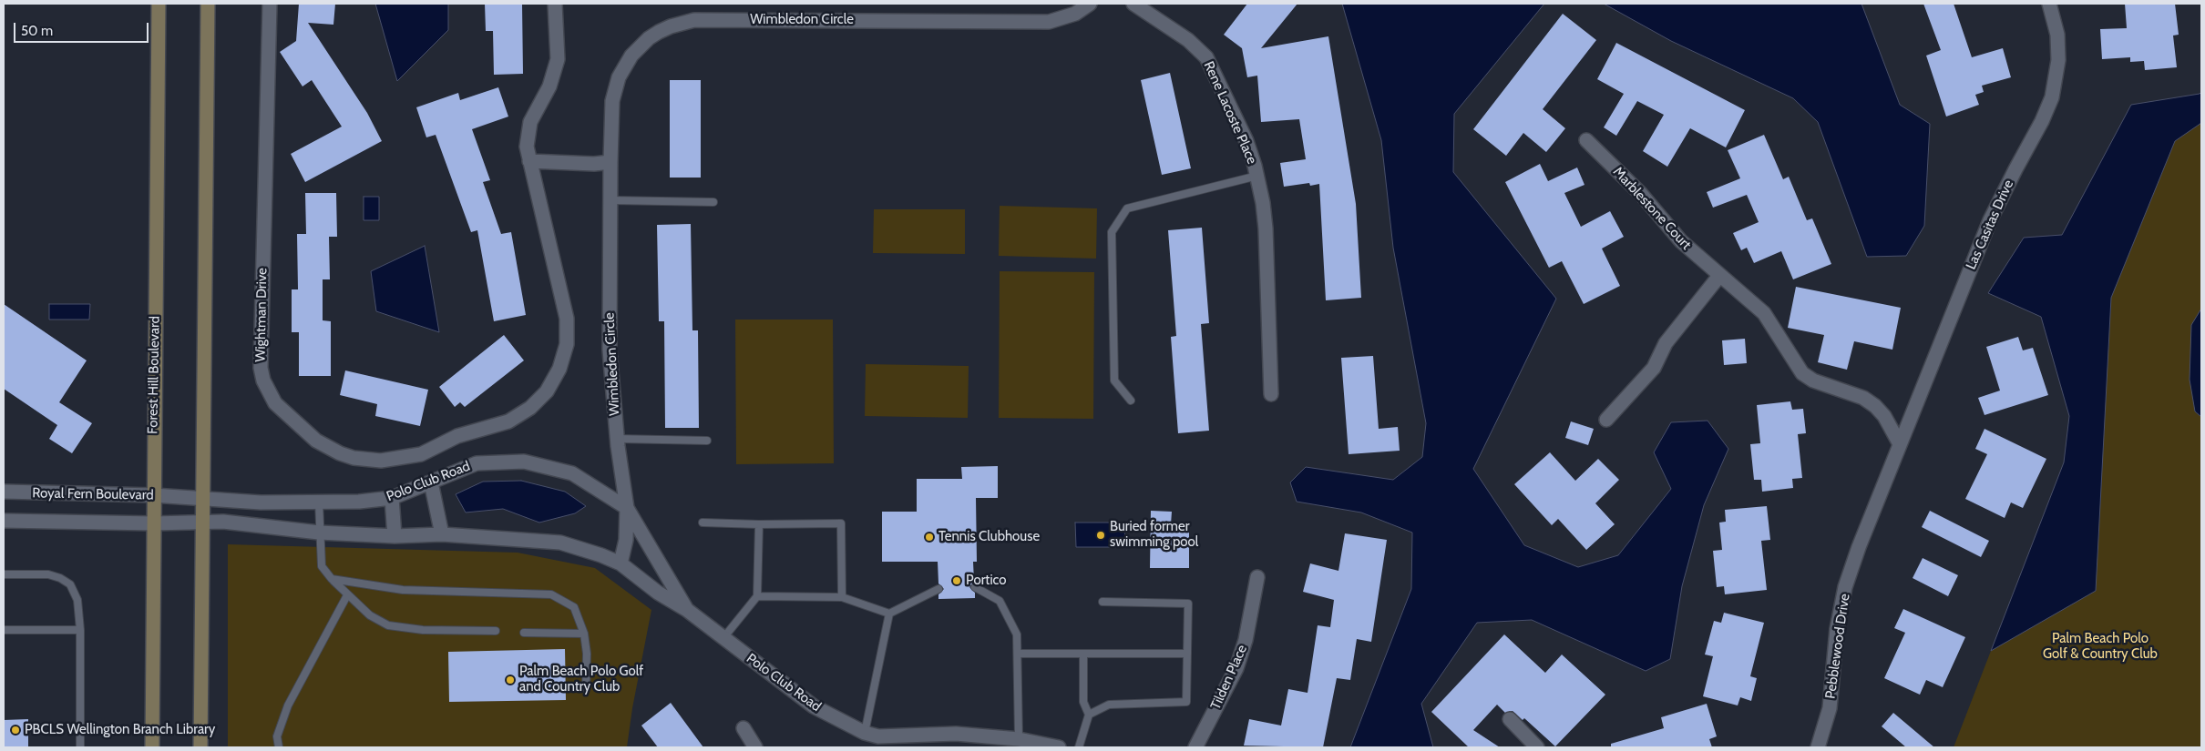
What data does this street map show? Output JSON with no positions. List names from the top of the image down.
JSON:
{
  "streets": {
    "main road": ["Forest Hill Boulevard"],
    "street": [
      "Wimbledon Circle",
      "Rene Lacoste Place",
      "Marblestone Court",
      "Las Casitas Drive",
      "Wightman Drive",
      "Polo Club Road",
      "Royal Fern Boulevard",
      "Pebblewood Drive",
      "Tilden Place"
    ]
  },
  "crossings": [
    ["Wimbledon Circle", "Polo Club Road"],
    ["Marblestone Court", "Las Casitas Drive"],
    ["Marblestone Court", "Pebblewood Drive"],
    ["Las Casitas Drive", "Pebblewood Drive"],
    ["Forest Hill Boulevard", "Royal Fern Boulevard"],
    ["Polo Club Road", "Royal Fern Boulevard"]
  ],
  "parks": ["Palm Beach Polo Golf & Country Club"],
  "places": [
    "Buried former swimming pool",
    "Tennis Clubhouse",
    "Portico",
    "Palm Beach Polo Golf and Country Club",
    "PBCLS Wellington Branch Library"
  ],
  "scale_bar": "50 m"
}
